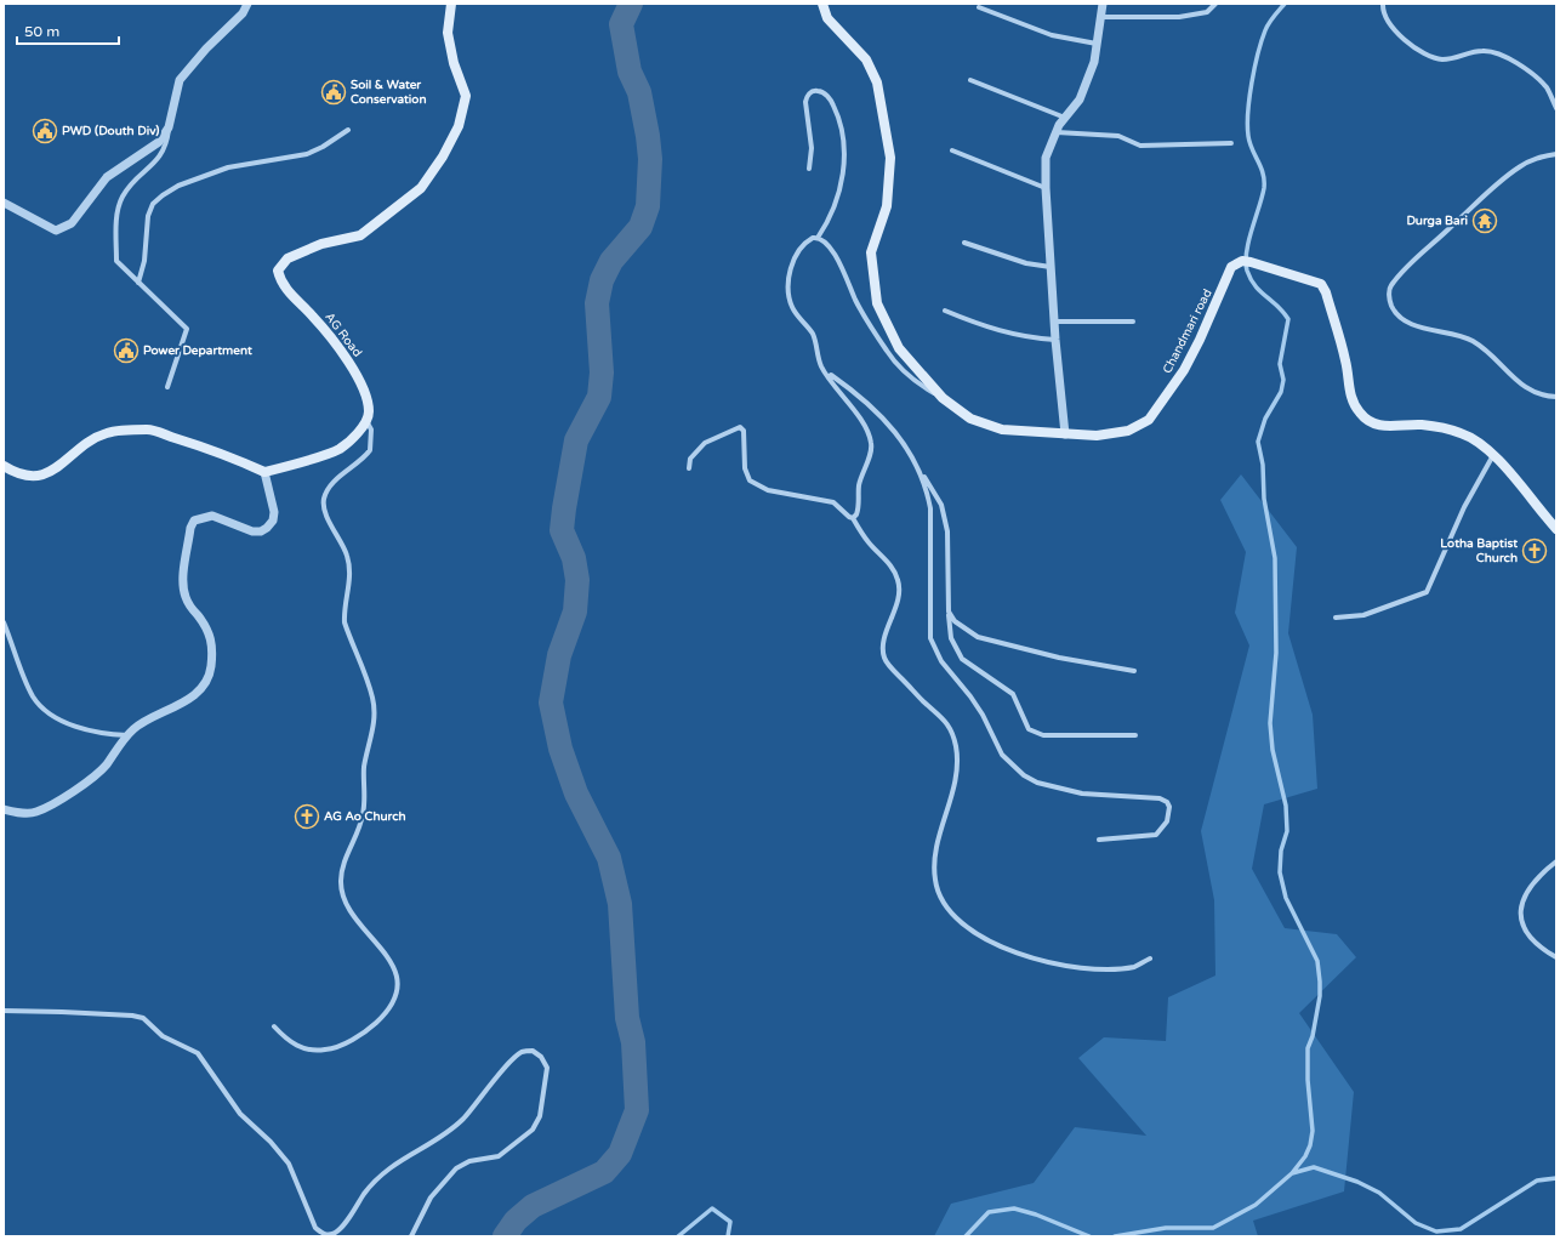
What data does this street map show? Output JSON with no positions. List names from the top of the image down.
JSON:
{
  "streets": {
    "main road": ["Chandmari road", "AG Road"]
  },
  "places": {
    "public building": ["Soil & Water Conservation", "PWD (Douth Div)", "Power Department"],
    "temple": ["Durga Bari"],
    "church": ["Lotha Baptist Church", "AG Ao Church"]
  },
  "scale_bar": "50 m"
}
